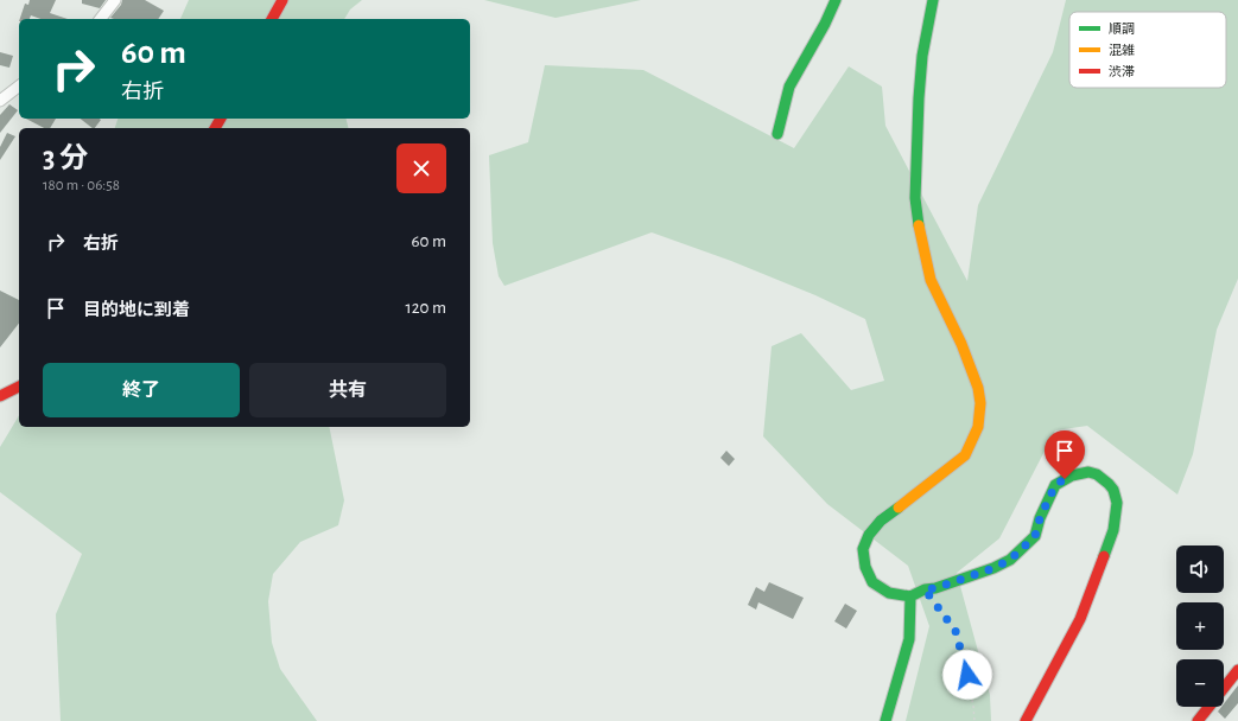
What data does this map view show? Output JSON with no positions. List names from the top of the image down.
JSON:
{
  "legend": ["順調", "混雑", "渋滞"],
  "page": {
    "turn": ["60 m", "右折"],
    "heading": ["3 分", "180 m · 06:58"],
    "list": [
      {
        "name": "右折",
        "value": "60 m"
      },
      {
        "name": "目的地に到着",
        "value": "120 m"
      }
    ],
    "buttons": ["終了", "共有"],
    "map_buttons": ["+", "−"]
  }
}
